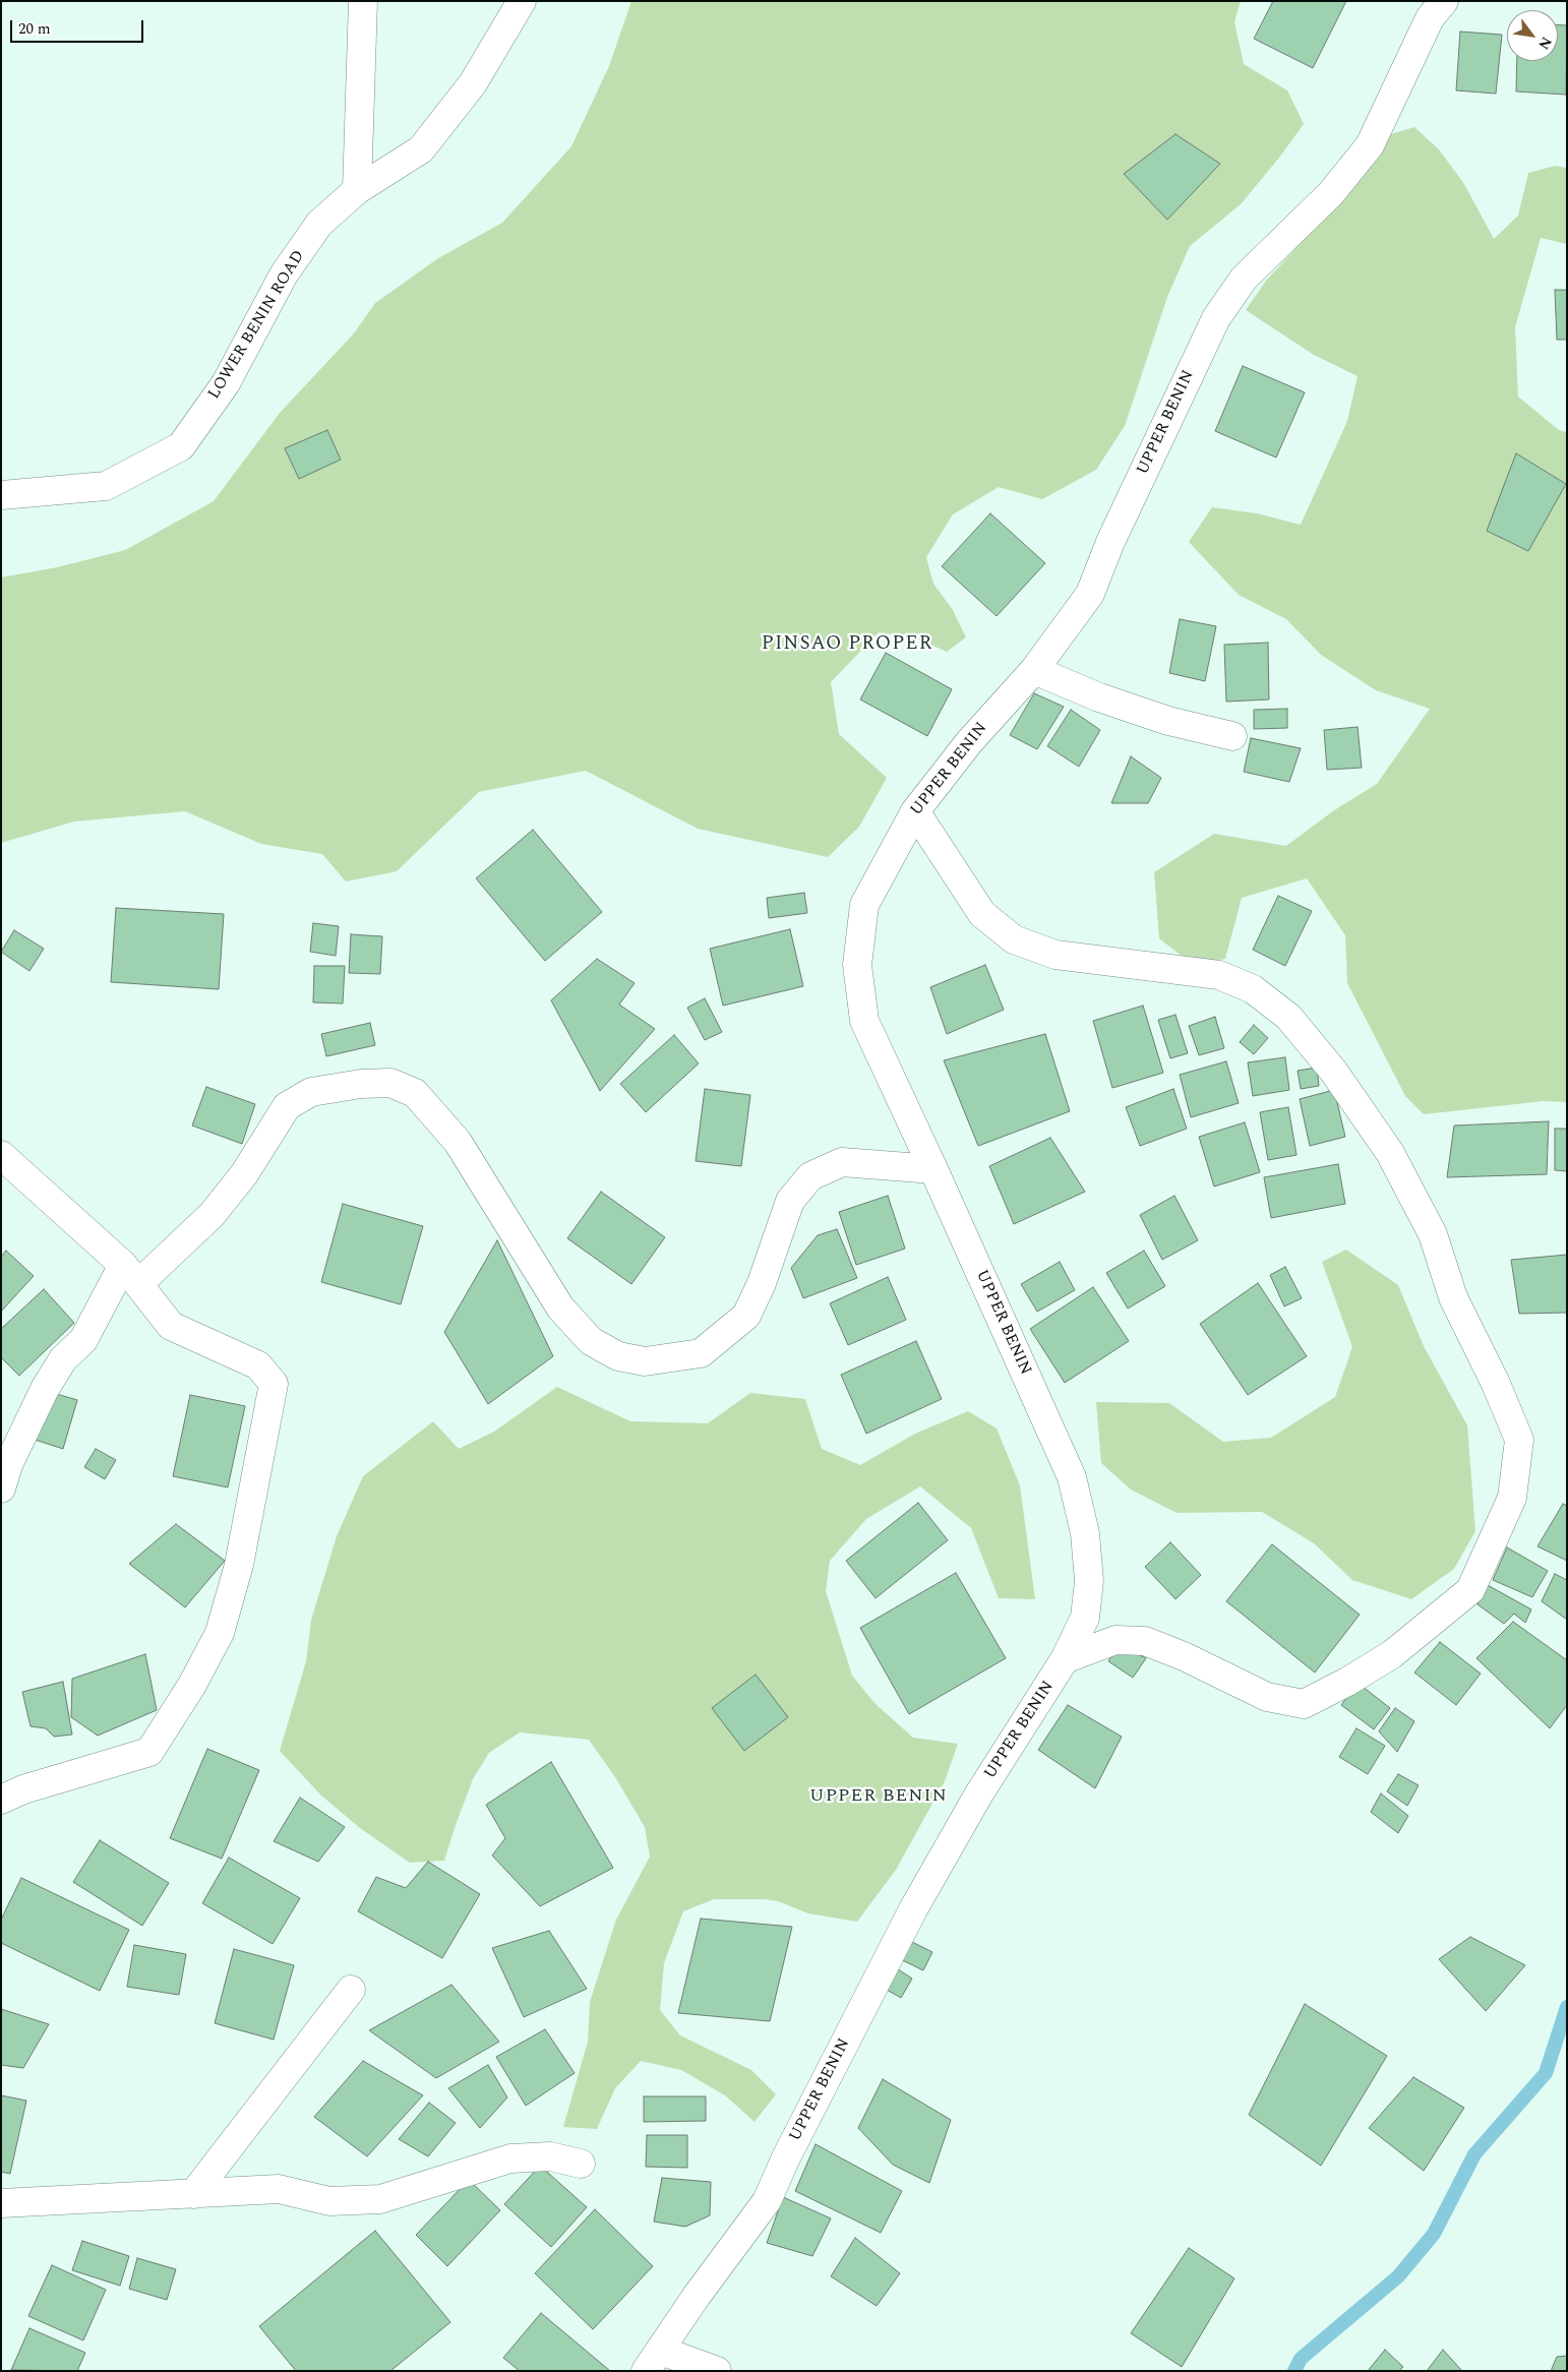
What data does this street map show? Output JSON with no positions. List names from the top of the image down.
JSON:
{
  "streets": {
    "street": ["LOWER BENIN ROAD", "UPPER BENIN"]
  },
  "districts": ["PINSAO PROPER", "UPPER BENIN"],
  "scale_bar": "20 m",
  "north": "bottom right"
}
